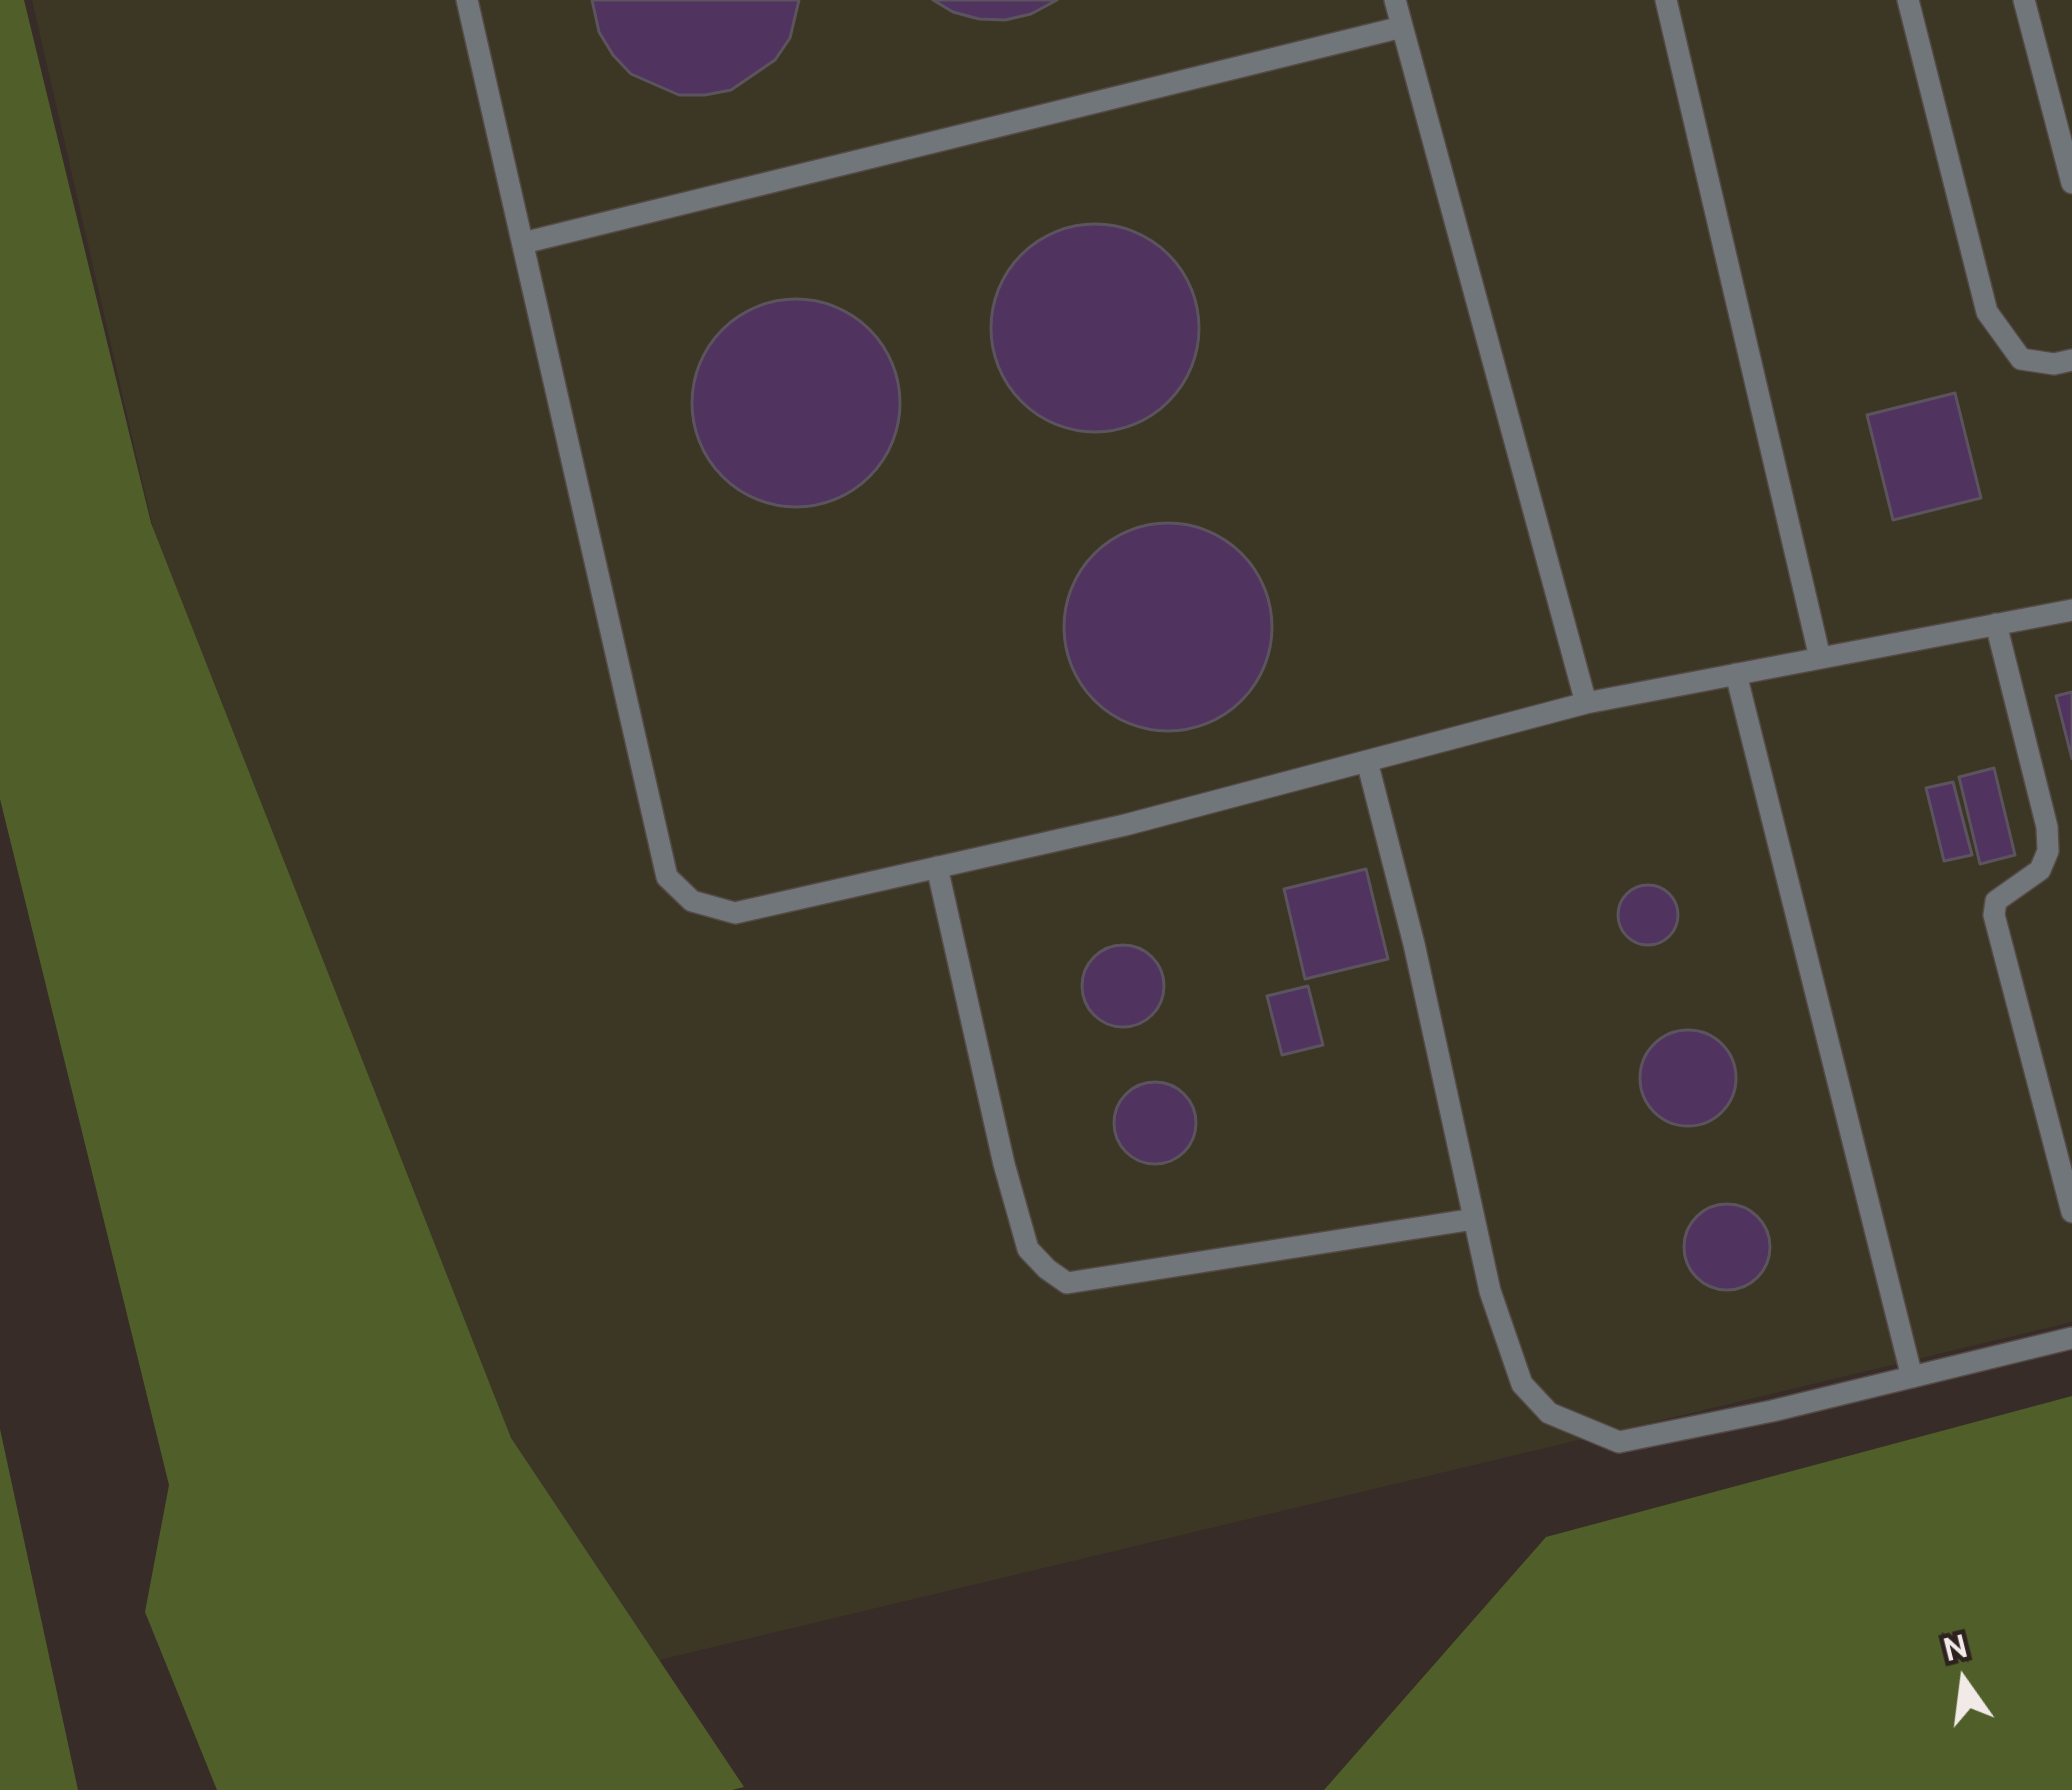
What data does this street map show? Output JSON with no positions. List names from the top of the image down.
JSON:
{
  "north": "top"
}
